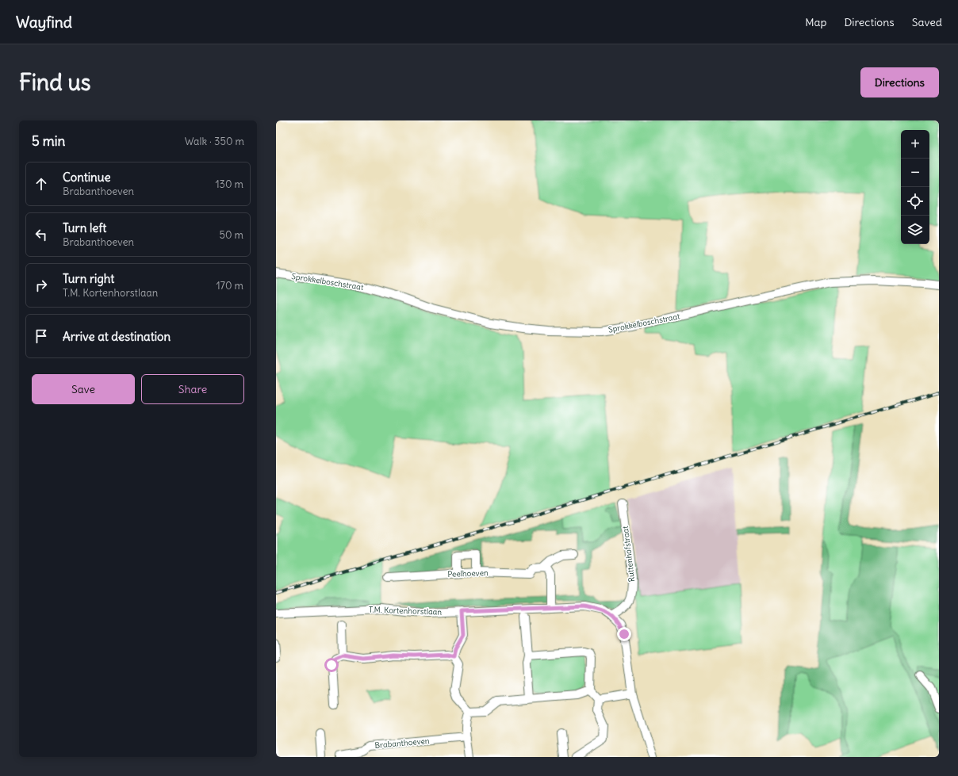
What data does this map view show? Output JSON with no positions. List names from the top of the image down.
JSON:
{
  "streets": {
    "street": [
      "Sprokkelboschstraat",
      "Ruttenhofstraat",
      "Peelhoeven",
      "T.M. Kortenhorstlaan",
      "Brabanthoeven"
    ]
  },
  "crossings": [
    ["Ruttenhofstraat", "T.M. Kortenhorstlaan"]
  ],
  "page": {
    "header": "Wayfind",
    "nav": ["Map", "Directions", "Saved"],
    "buttons": [
      "Directions",
      ["Save", "Share"]
    ],
    "title": "Find us",
    "heading": ["5 min", "Walk · 350 m"],
    "map_buttons": ["+", "−"],
    "list": [
      ["Continue", "Brabanthoeven", "130 m"],
      ["Turn left", "Brabanthoeven", "50 m"],
      ["Turn right", "T.M. Kortenhorstlaan", "170 m"],
      "Arrive at destination"
    ]
  }
}
